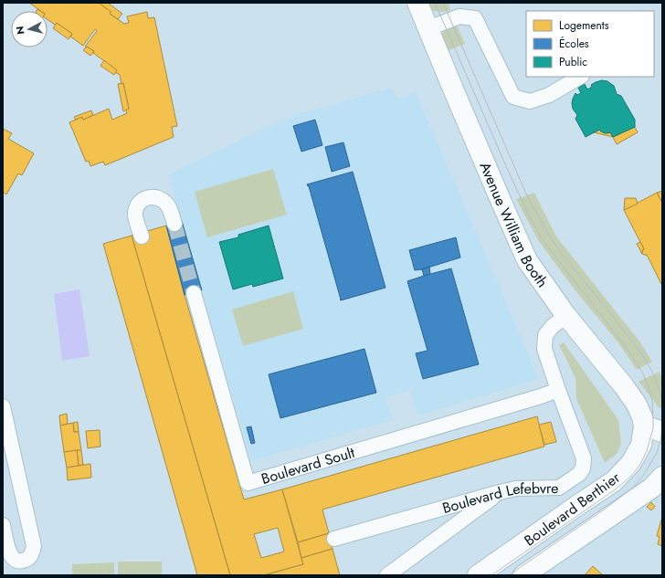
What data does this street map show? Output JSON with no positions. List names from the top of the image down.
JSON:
{
  "streets": {
    "street": [
      "Avenue William Booth",
      "Boulevard Soult",
      "Boulevard Lefebvre",
      "Boulevard Berthier"
    ]
  },
  "crossings": [
    ["Avenue William Booth", "Boulevard Lefebvre"],
    ["Avenue William Booth", "Boulevard Berthier"],
    ["Boulevard Soult", "Boulevard Lefebvre"]
  ],
  "legend": ["Logements", "Écoles", "Public"],
  "north": "left"
}
